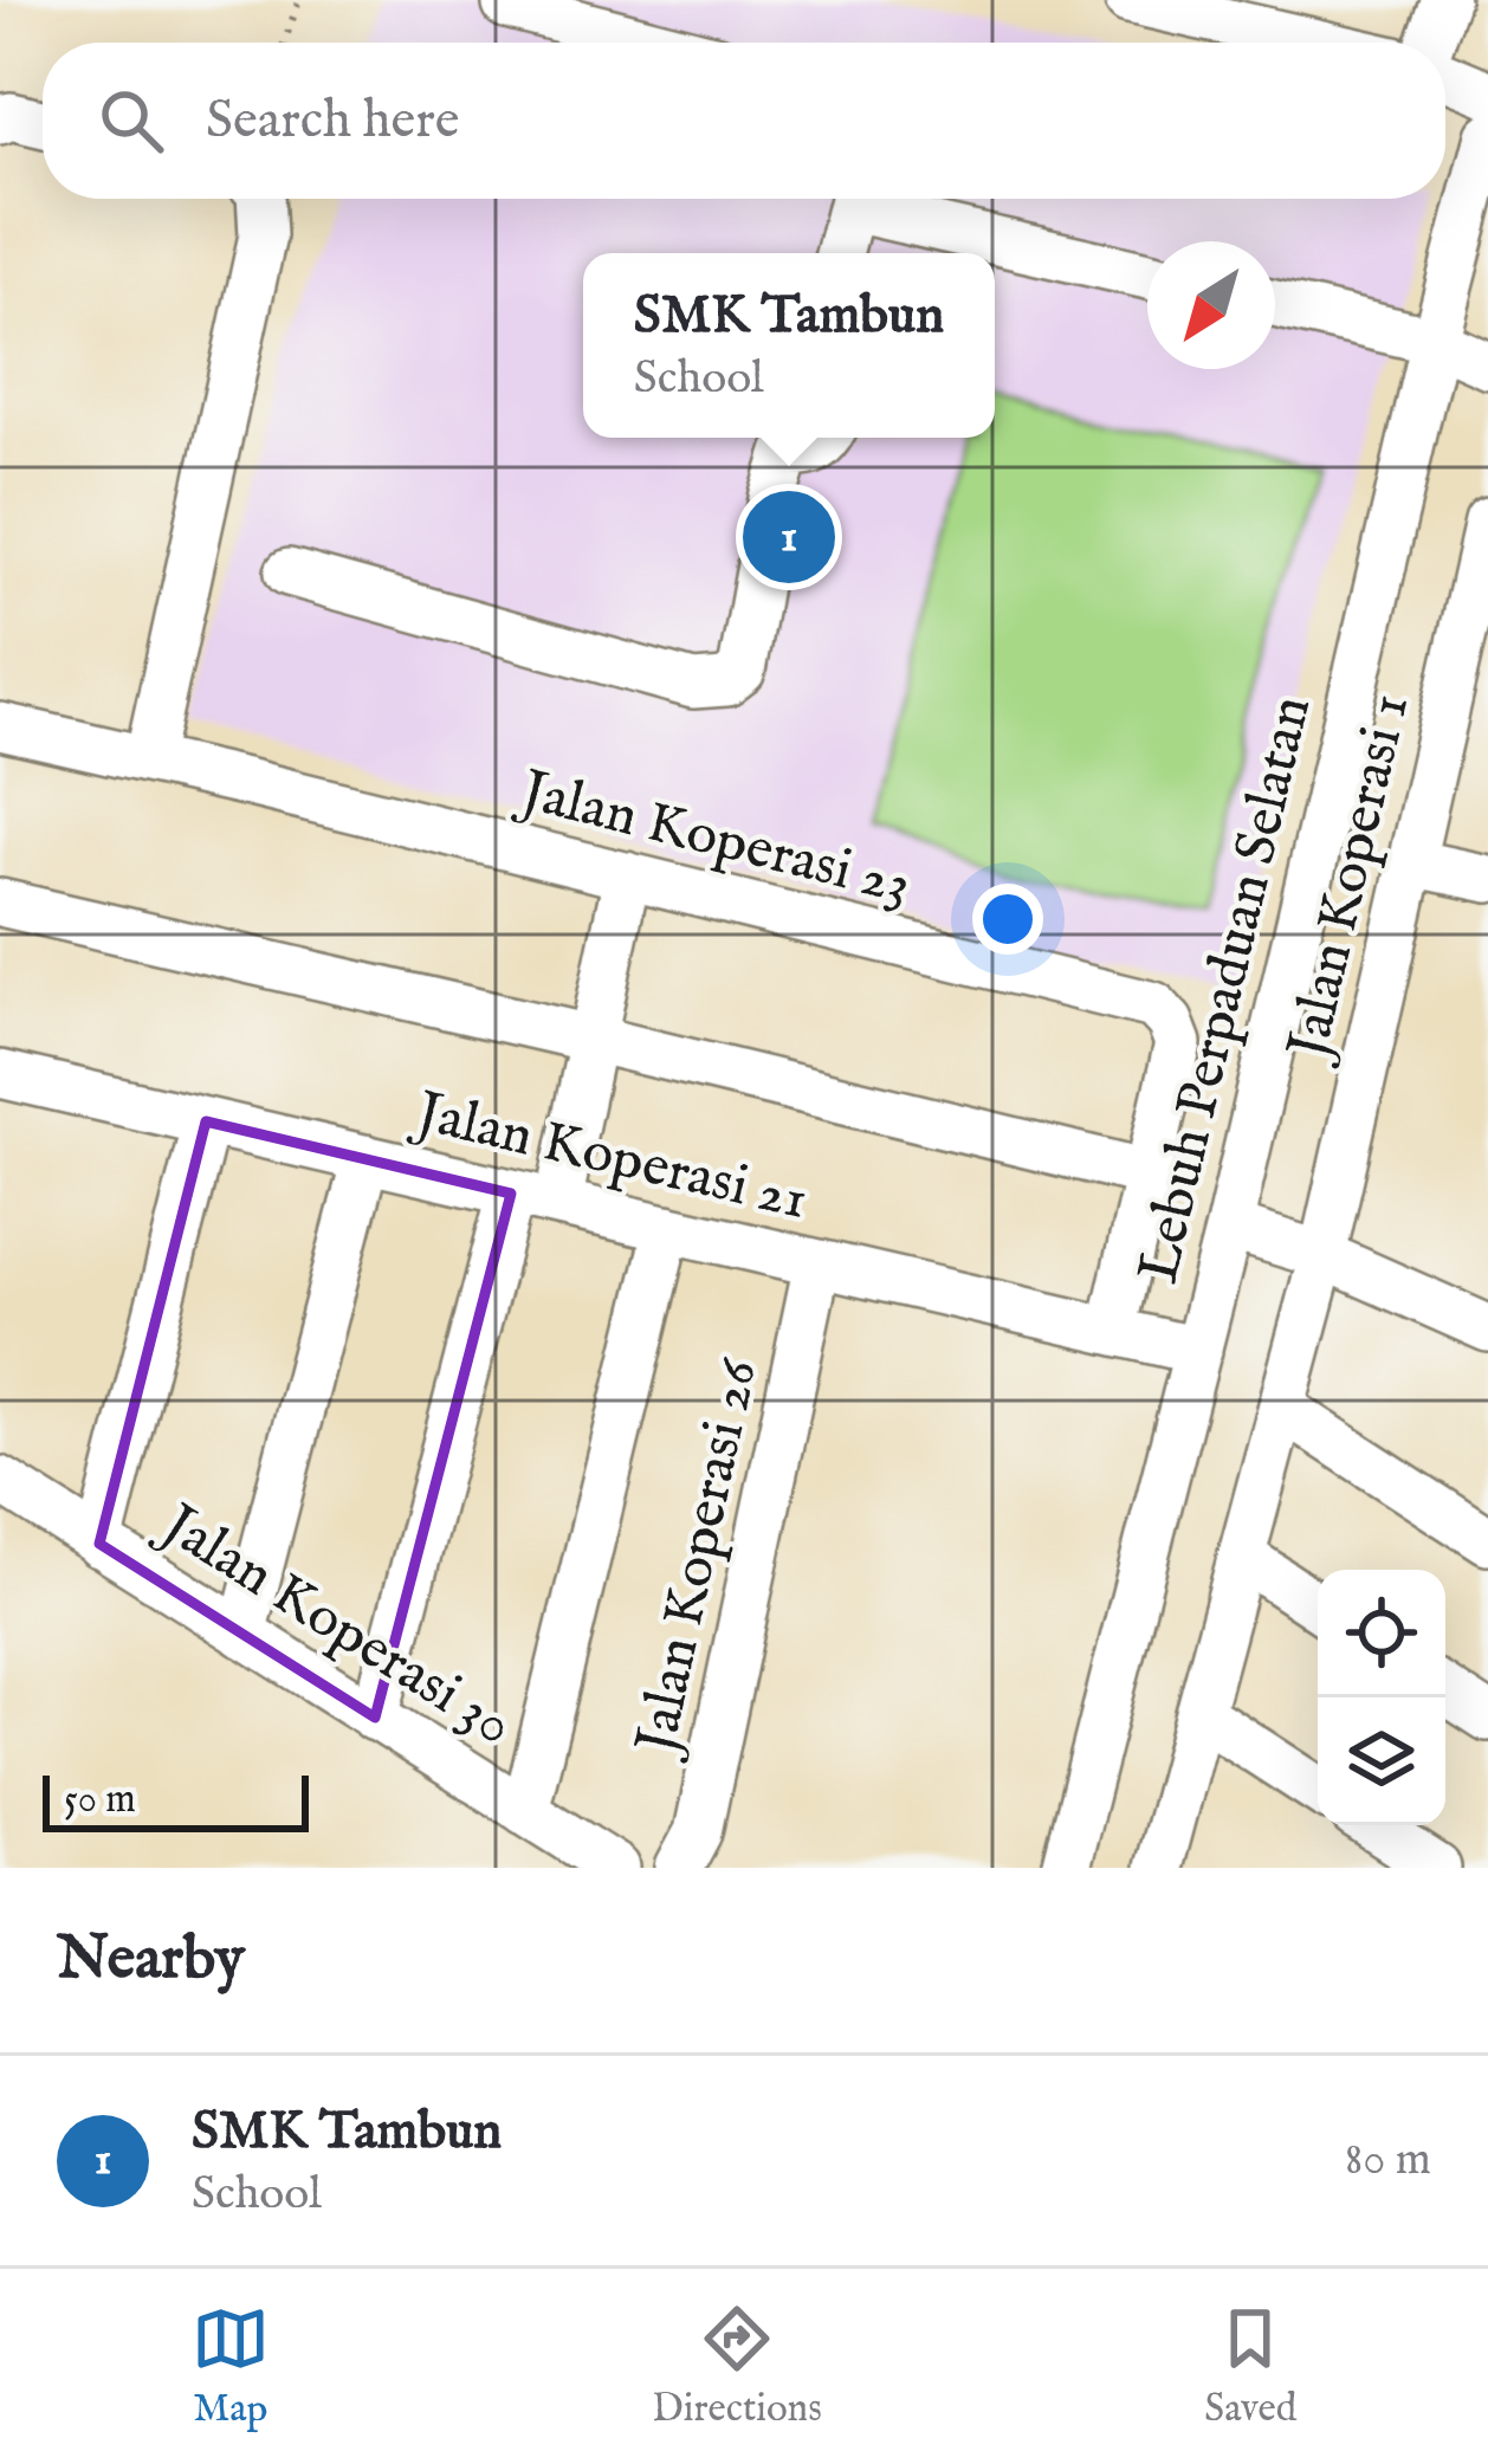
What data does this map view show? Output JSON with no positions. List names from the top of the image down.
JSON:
{
  "streets": {
    "street": [
      "Jalan Koperasi 23",
      "Jalan Koperasi 1",
      "Lebuh Perpaduan Selatan",
      "Jalan Koperasi 21",
      "Jalan Koperasi 26",
      "Jalan Koperasi 30"
    ]
  },
  "crossings": [
    ["Jalan Koperasi 23", "Jalan Koperasi 21"],
    ["Lebuh Perpaduan Selatan", "Jalan Koperasi 21"],
    ["Jalan Koperasi 21", "Jalan Koperasi 26"]
  ],
  "scale_bar": "50 m",
  "north": "bottom left",
  "page": {
    "search": "Search here",
    "popup": ["SMK Tambun", "School"],
    "pins": "1",
    "scale": "50 m",
    "heading": "Nearby",
    "list": [
      {
        "mark": "1",
        "name": "SMK Tambun",
        "note": "School",
        "value": "80 m"
      }
    ],
    "nav": ["Map", "Directions", "Saved"]
  }
}
